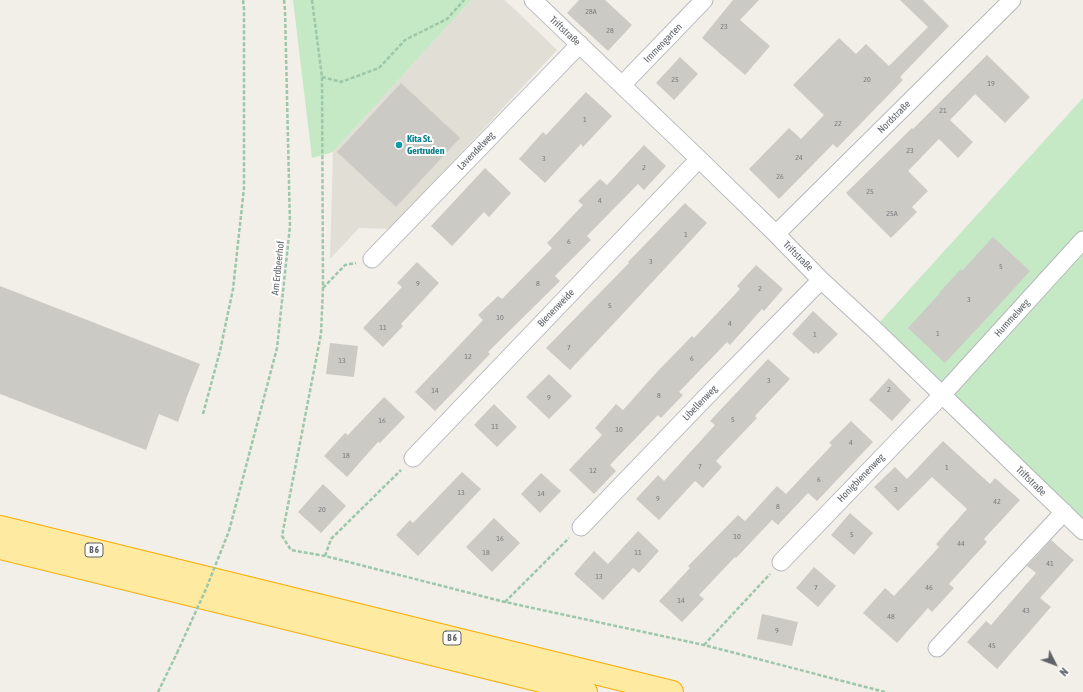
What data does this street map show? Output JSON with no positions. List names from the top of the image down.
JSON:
{
  "streets": {
    "highway": ["B 6"],
    "street": [
      "Triftstraße",
      "Immengarten",
      "Nordstraße",
      "Lavendelweg",
      "Bienenweide",
      "Hummelweg",
      "Libellenweg",
      "Honigbienenweg"
    ],
    "path": ["Am Erdbeerhof"]
  },
  "crossings": [
    ["Triftstraße", "Immengarten"],
    ["Triftstraße", "Nordstraße"],
    ["Triftstraße", "Lavendelweg"],
    ["Triftstraße", "Bienenweide"],
    ["Triftstraße", "Hummelweg"],
    ["Triftstraße", "Libellenweg"],
    ["Triftstraße", "Honigbienenweg"],
    ["Hummelweg", "Honigbienenweg"]
  ],
  "places": ["Kita St. Gertruden"],
  "house_numbers": [
    "28A",
    "23",
    "28",
    "25",
    "20",
    "19",
    "21",
    "1",
    "22",
    "23",
    "24",
    "3",
    "2",
    "26",
    "25",
    "4",
    "25A",
    "1",
    "6",
    "3",
    "5",
    "9",
    "8",
    "2",
    "3",
    "5",
    "10",
    "4",
    "11",
    "1",
    "1",
    "7",
    "12",
    "6",
    "13",
    "3",
    "2",
    "14",
    "8",
    "9",
    "5",
    "16",
    "11",
    "10",
    "4",
    "18",
    "7",
    "1",
    "12",
    "6",
    "3",
    "13",
    "14",
    "9",
    "42",
    "8",
    "20",
    "5",
    "10",
    "16",
    "44",
    "18",
    "11",
    "41",
    "13",
    "7",
    "46",
    "14",
    "43",
    "48",
    "9",
    "45"
  ],
  "north": "bottom right"
}
